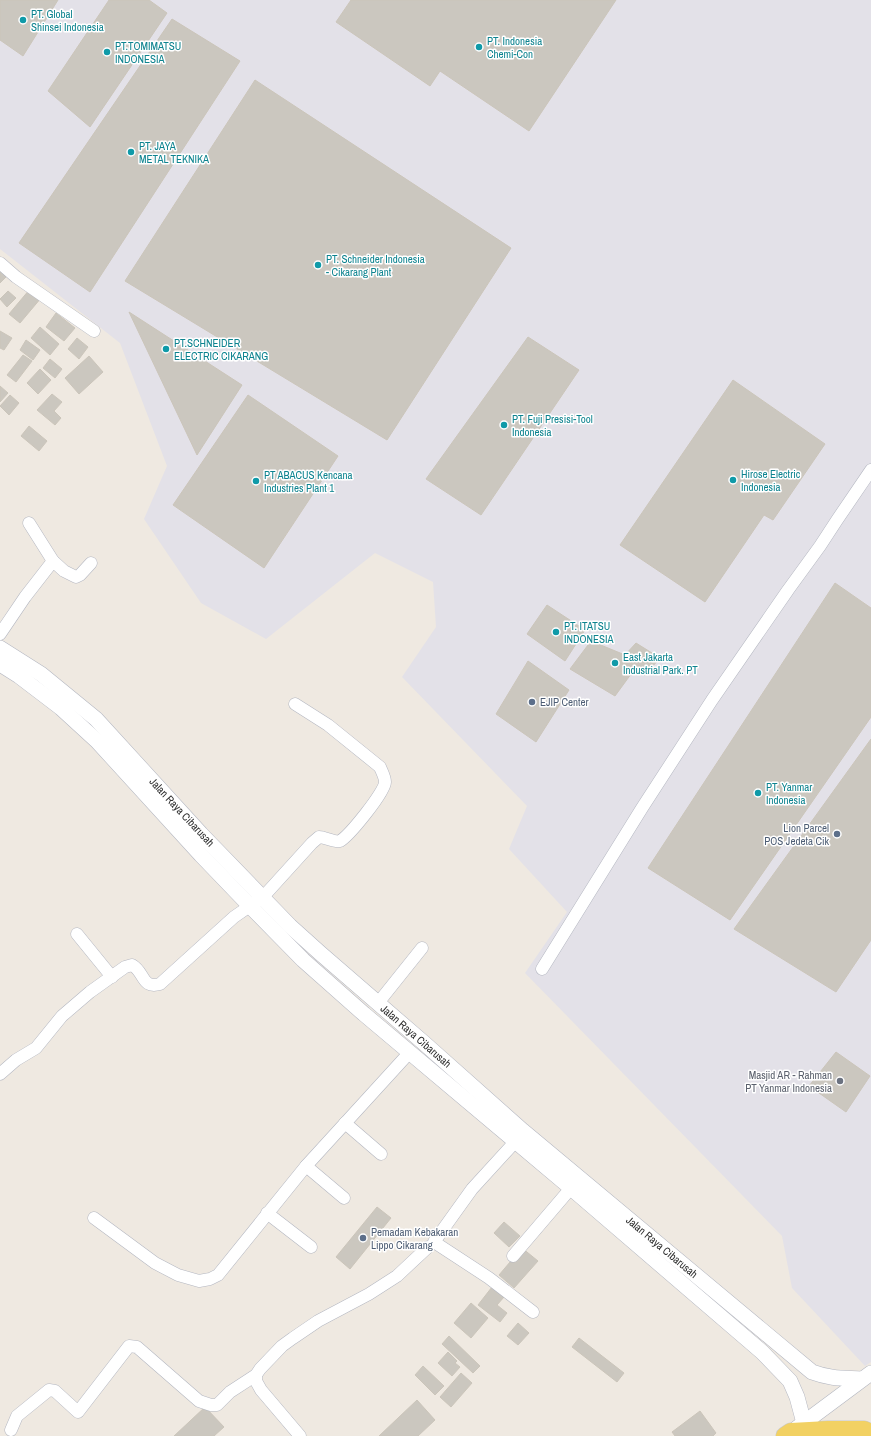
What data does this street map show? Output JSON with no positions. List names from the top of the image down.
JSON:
{
  "streets": {
    "street": ["Jalan Raya Cibarusah"]
  },
  "places": [
    "PT. Global Shinsei Indonesia",
    "PT. Indonesia Chemi-Con",
    "PT.TOMIMATSU INDONESIA",
    "PT. JAYA METAL TEKNIKA",
    "PT. Schneider Indonesia - Cikarang Plant",
    "PT.SCHNEIDER ELECTRIC CIKARANG",
    "PT. Fuji Presisi-Tool Indonesia",
    "Hirose Electric Indonesia",
    "PT ABACUS Kencana Industries Plant 1",
    "PT. ITATSU INDONESIA",
    "East Jakarta Industrial Park. PT",
    "EJIP Center",
    "PT. Yanmar Indonesia",
    "Lion Parcel POS Jedeta Cik",
    "Masjid AR - Rahman PT Yanmar Indonesia",
    "Pemadam Kebakaran Lippo Cikarang"
  ]
}
